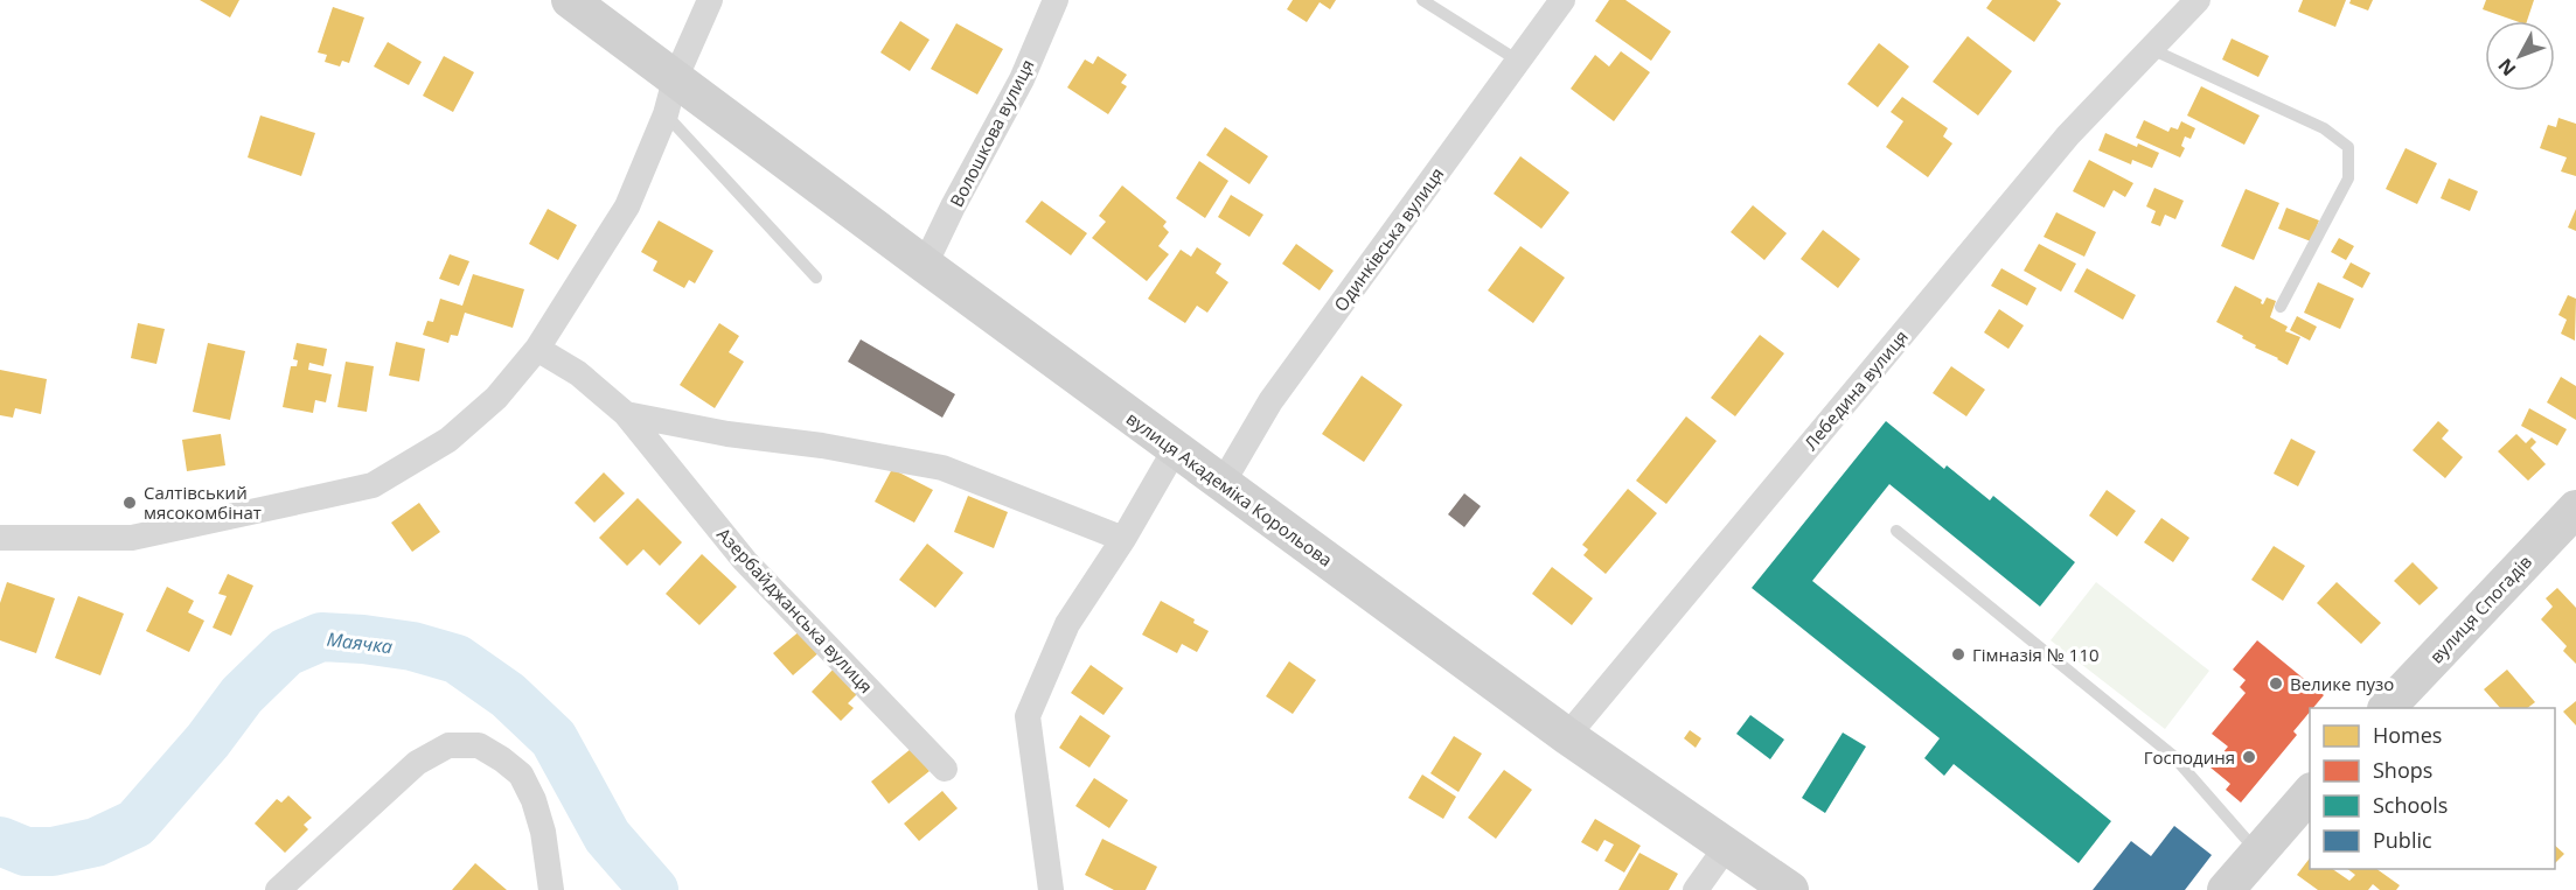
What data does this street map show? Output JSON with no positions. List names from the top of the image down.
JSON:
{
  "streets": {
    "main road": ["вулиця Академіка Корольова", "вулиця Спогадів"],
    "street": [
      "Волошкова вулиця",
      "Одинківська вулиця",
      "Лебедина вулиця",
      "Азербайджанська вулиця"
    ]
  },
  "crossings": [
    ["Волошкова вулиця", "вулиця Академіка Корольова"],
    ["Одинківська вулиця", "вулиця Академіка Корольова"],
    ["Лебедина вулиця", "вулиця Академіка Корольова"]
  ],
  "water": ["Маячка"],
  "places": [
    "Салтівський мясокомбінат",
    "Гімназія № 110",
    "Велике пузо",
    "Господиня"
  ],
  "legend": [
    "Homes",
    "Shops",
    "Schools",
    "Public"
  ],
  "north": "bottom left"
}
